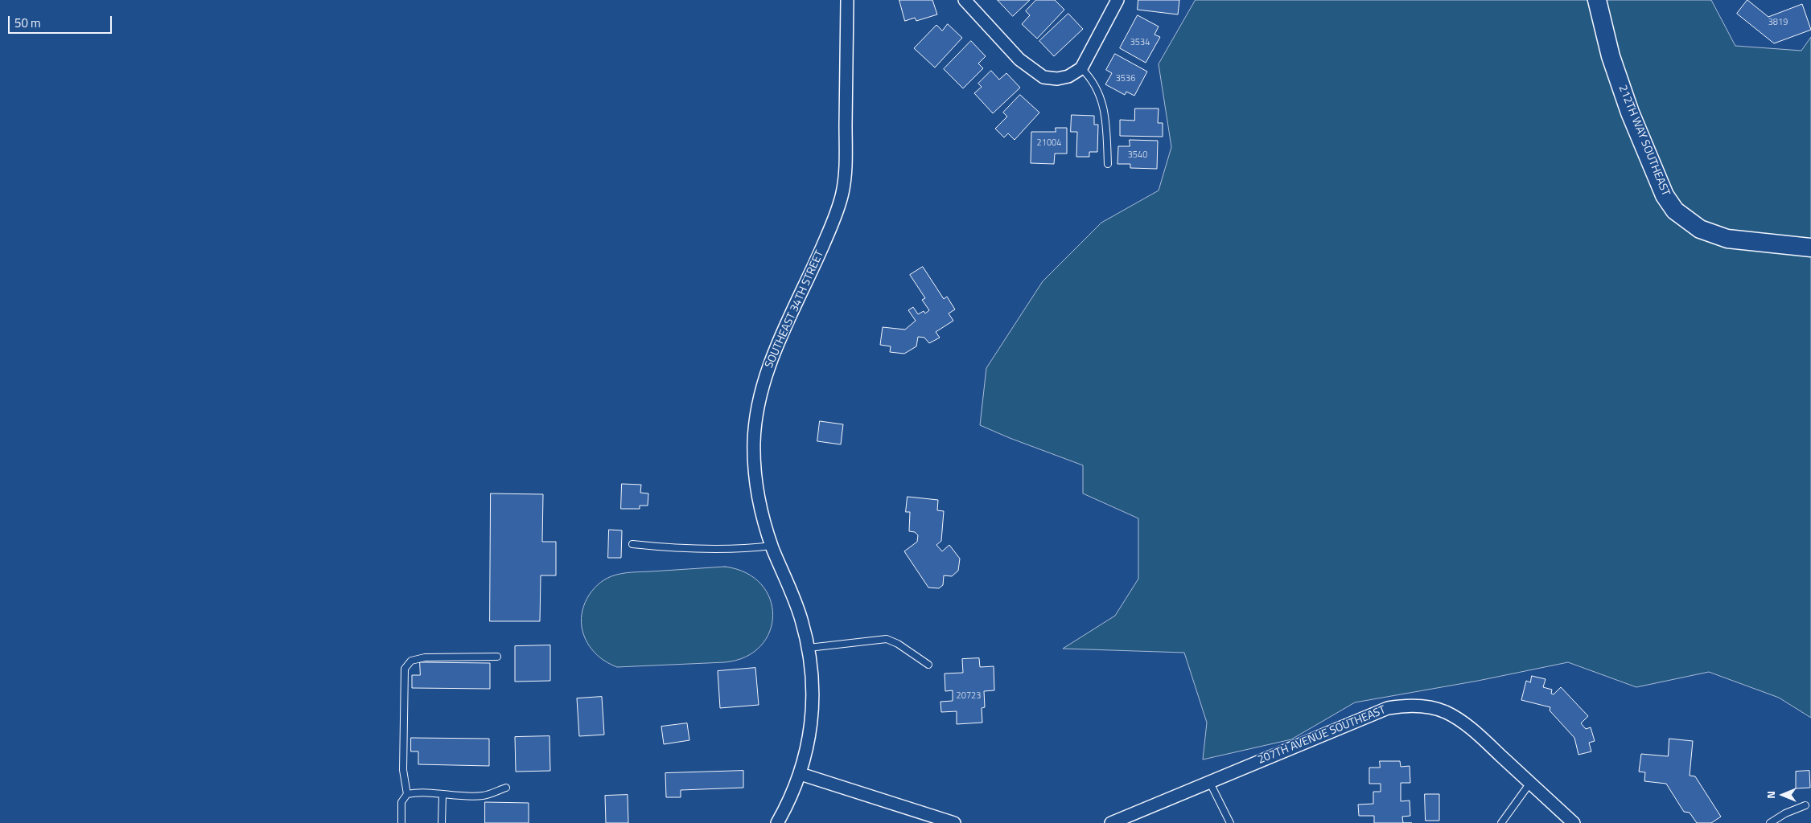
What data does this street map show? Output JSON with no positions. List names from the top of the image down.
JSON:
{
  "streets": {
    "street": ["212TH WAY SOUTHEAST", "SOUTHEAST 34TH STREET", "207TH AVENUE SOUTHEAST"]
  },
  "house_numbers": [
    "3819",
    "3534",
    "3536",
    "21004",
    "3540",
    "20723"
  ],
  "scale_bar": "50 m",
  "north": "left"
}
